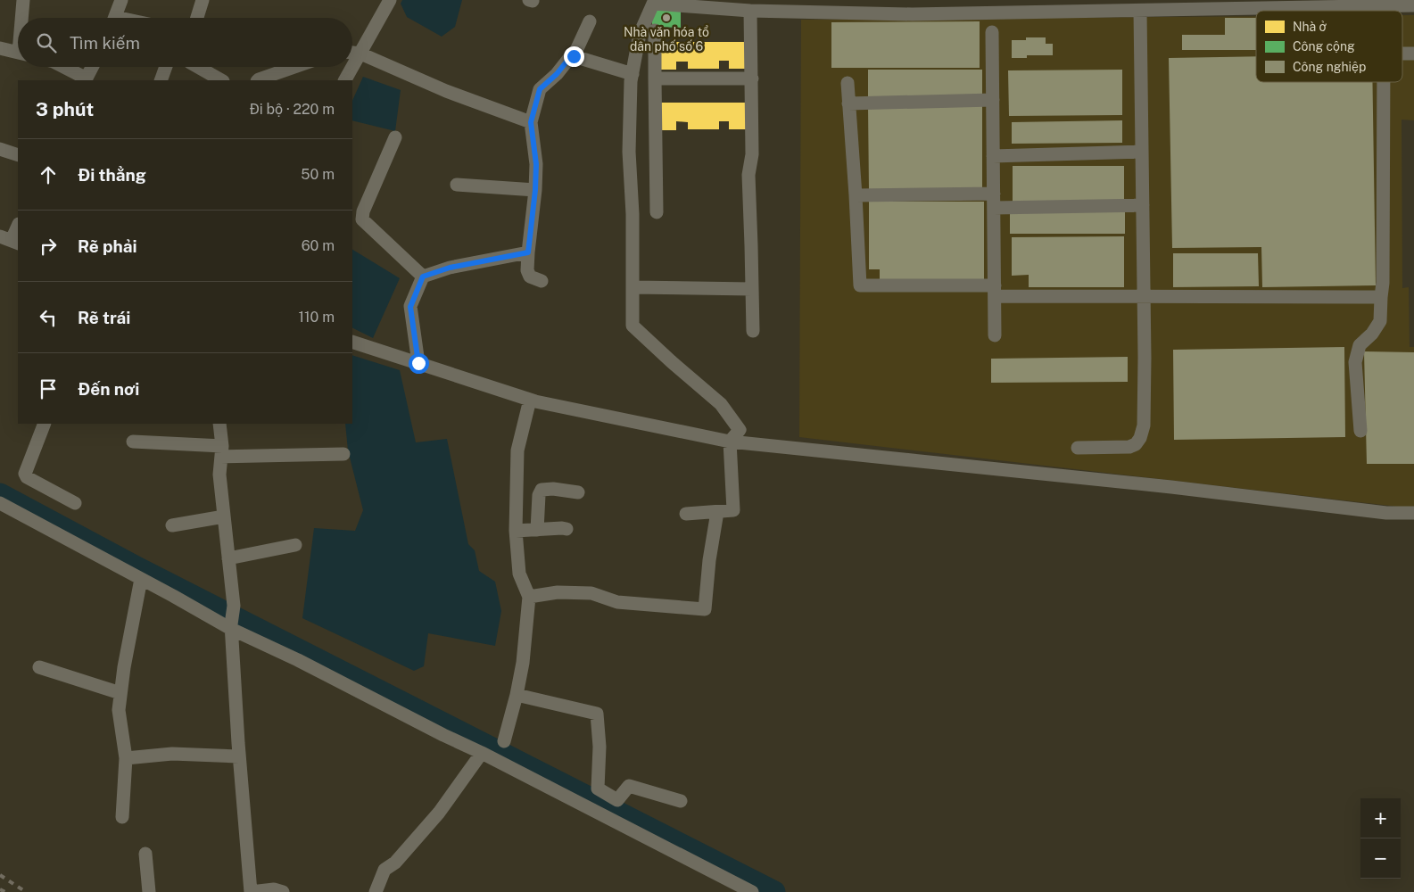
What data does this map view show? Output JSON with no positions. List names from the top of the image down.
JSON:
{
  "places": ["Nhà văn hóa tổ dân phố số 6"],
  "legend": ["Nhà ở", "Công cộng", "Công nghiệp"],
  "page": {
    "search": "Tìm kiếm",
    "heading": ["3 phút", "Đi bộ · 220 m"],
    "list": [
      ["Đi thẳng", "50 m"],
      ["Rẽ phải", "60 m"],
      ["Rẽ trái", "110 m"],
      "Đến nơi"
    ],
    "map_buttons": ["+", "−"]
  }
}
